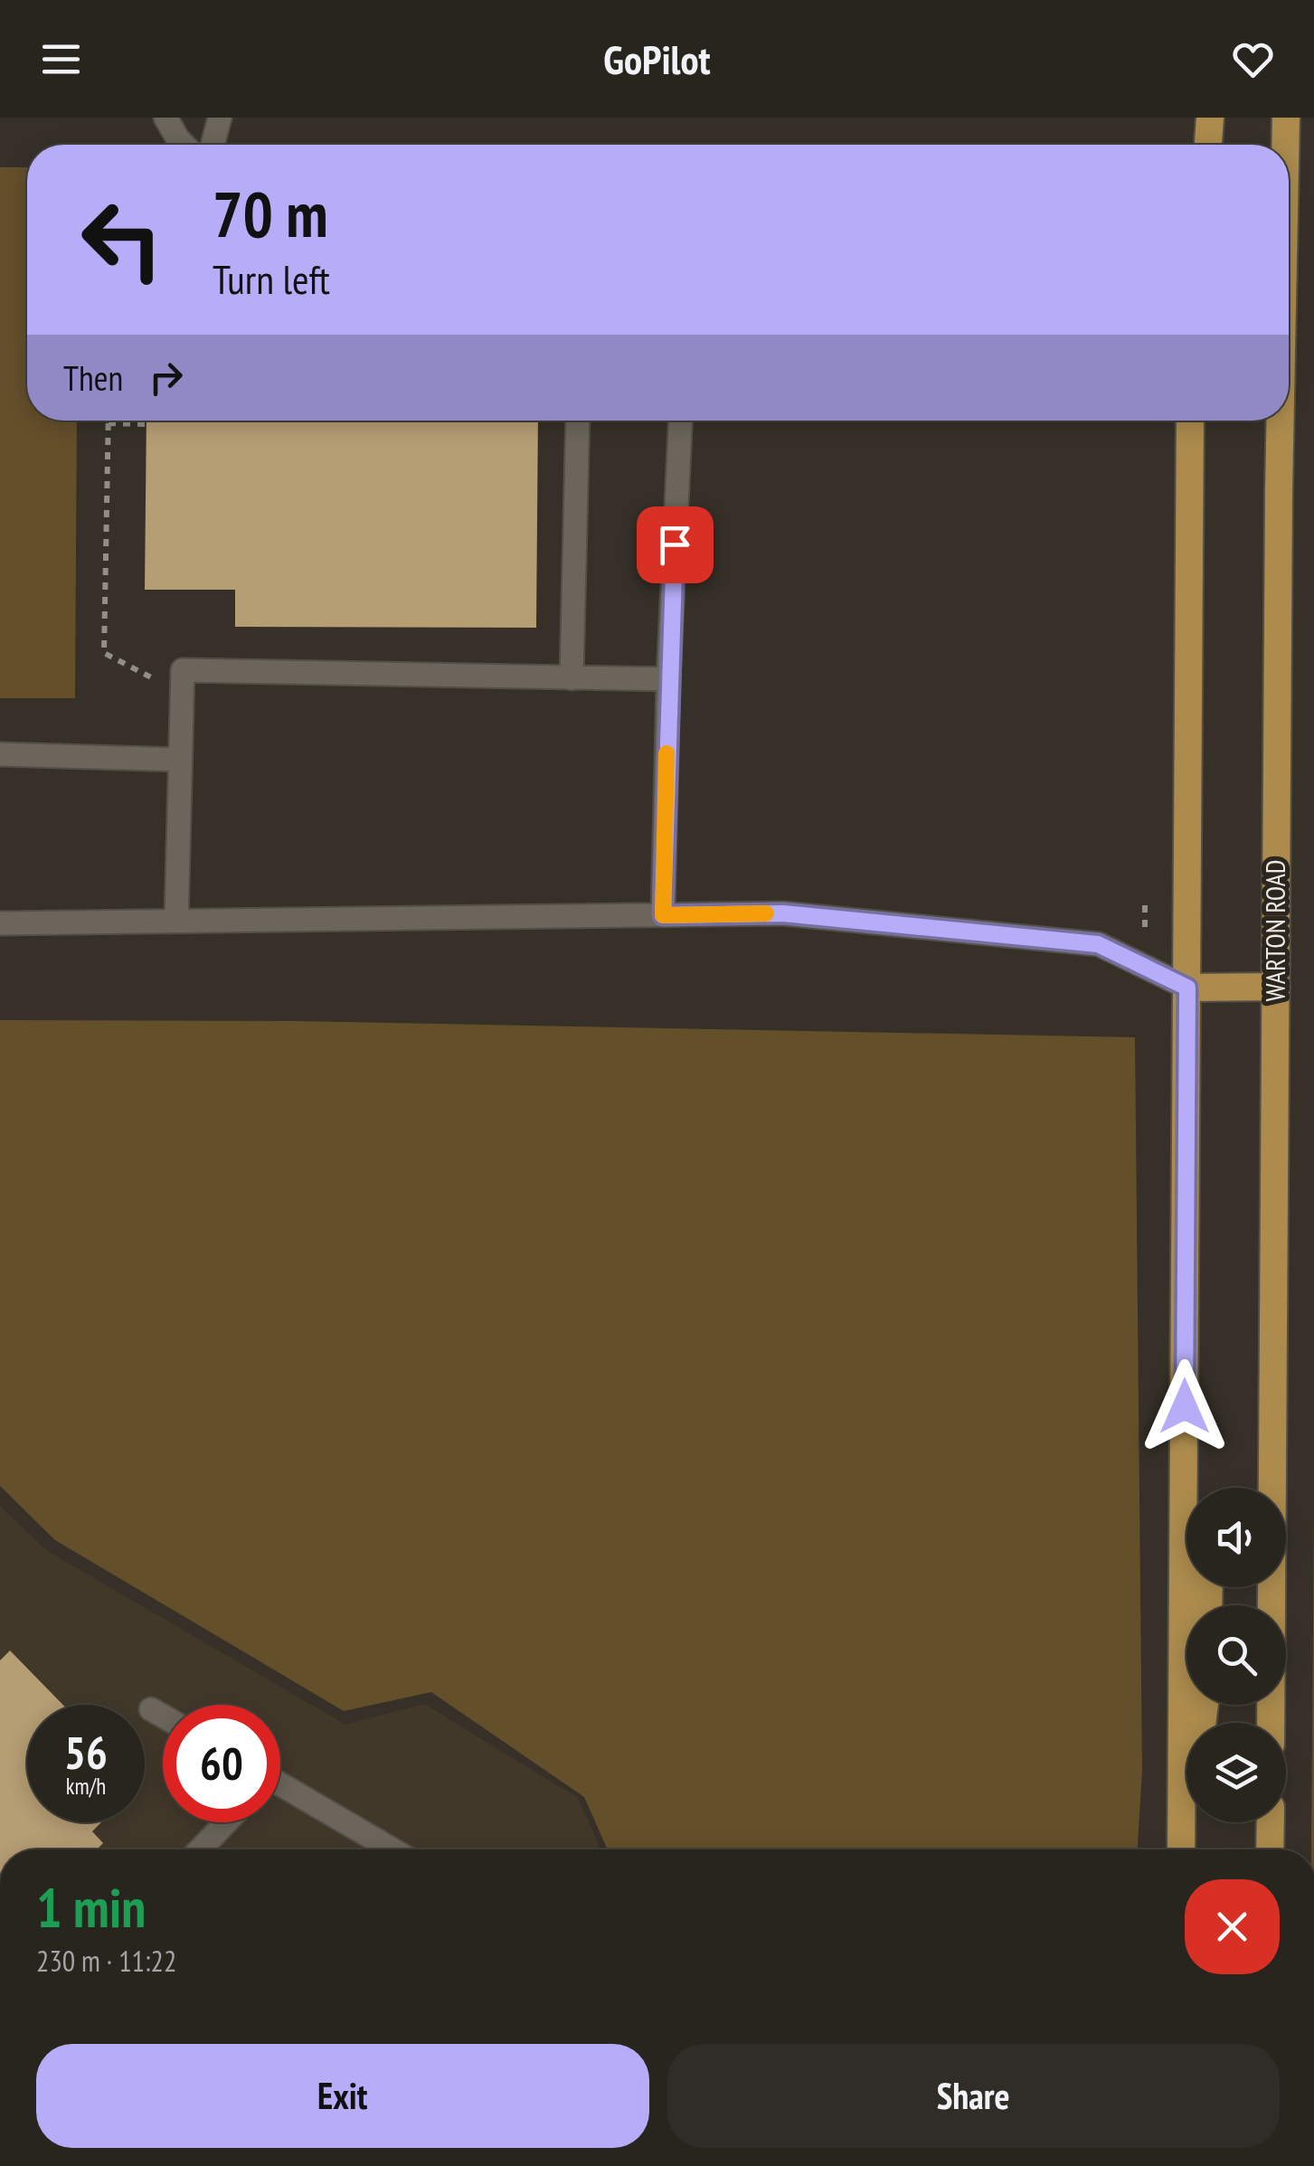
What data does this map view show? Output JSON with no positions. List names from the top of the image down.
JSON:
{
  "streets": {
    "main road": ["WARTON ROAD"]
  },
  "page": {
    "header": "GoPilot",
    "turn": ["70 m", "Turn left"],
    "then": "Then",
    "speed": "56 km/h",
    "limit": "60",
    "heading": ["1 min", "230 m · 11:22"],
    "buttons": ["Exit", "Share"]
  }
}
